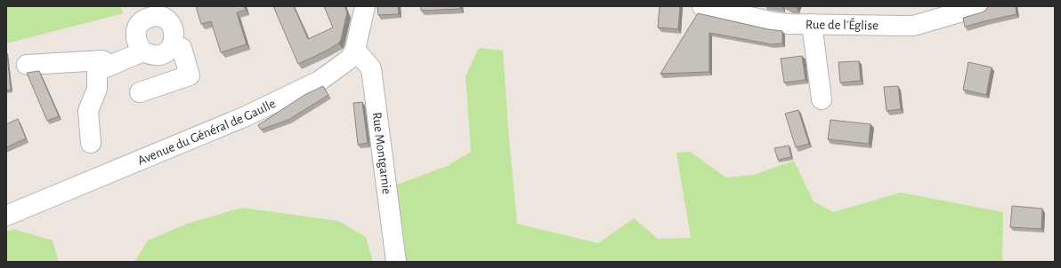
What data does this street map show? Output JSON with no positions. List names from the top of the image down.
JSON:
{
  "streets": {
    "street": ["Rue de l'Église", "Avenue du Général de Gaulle", "Rue Montgarnie"]
  },
  "crossings": [
    ["Avenue du Général de Gaulle", "Rue Montgarnie"]
  ]
}
